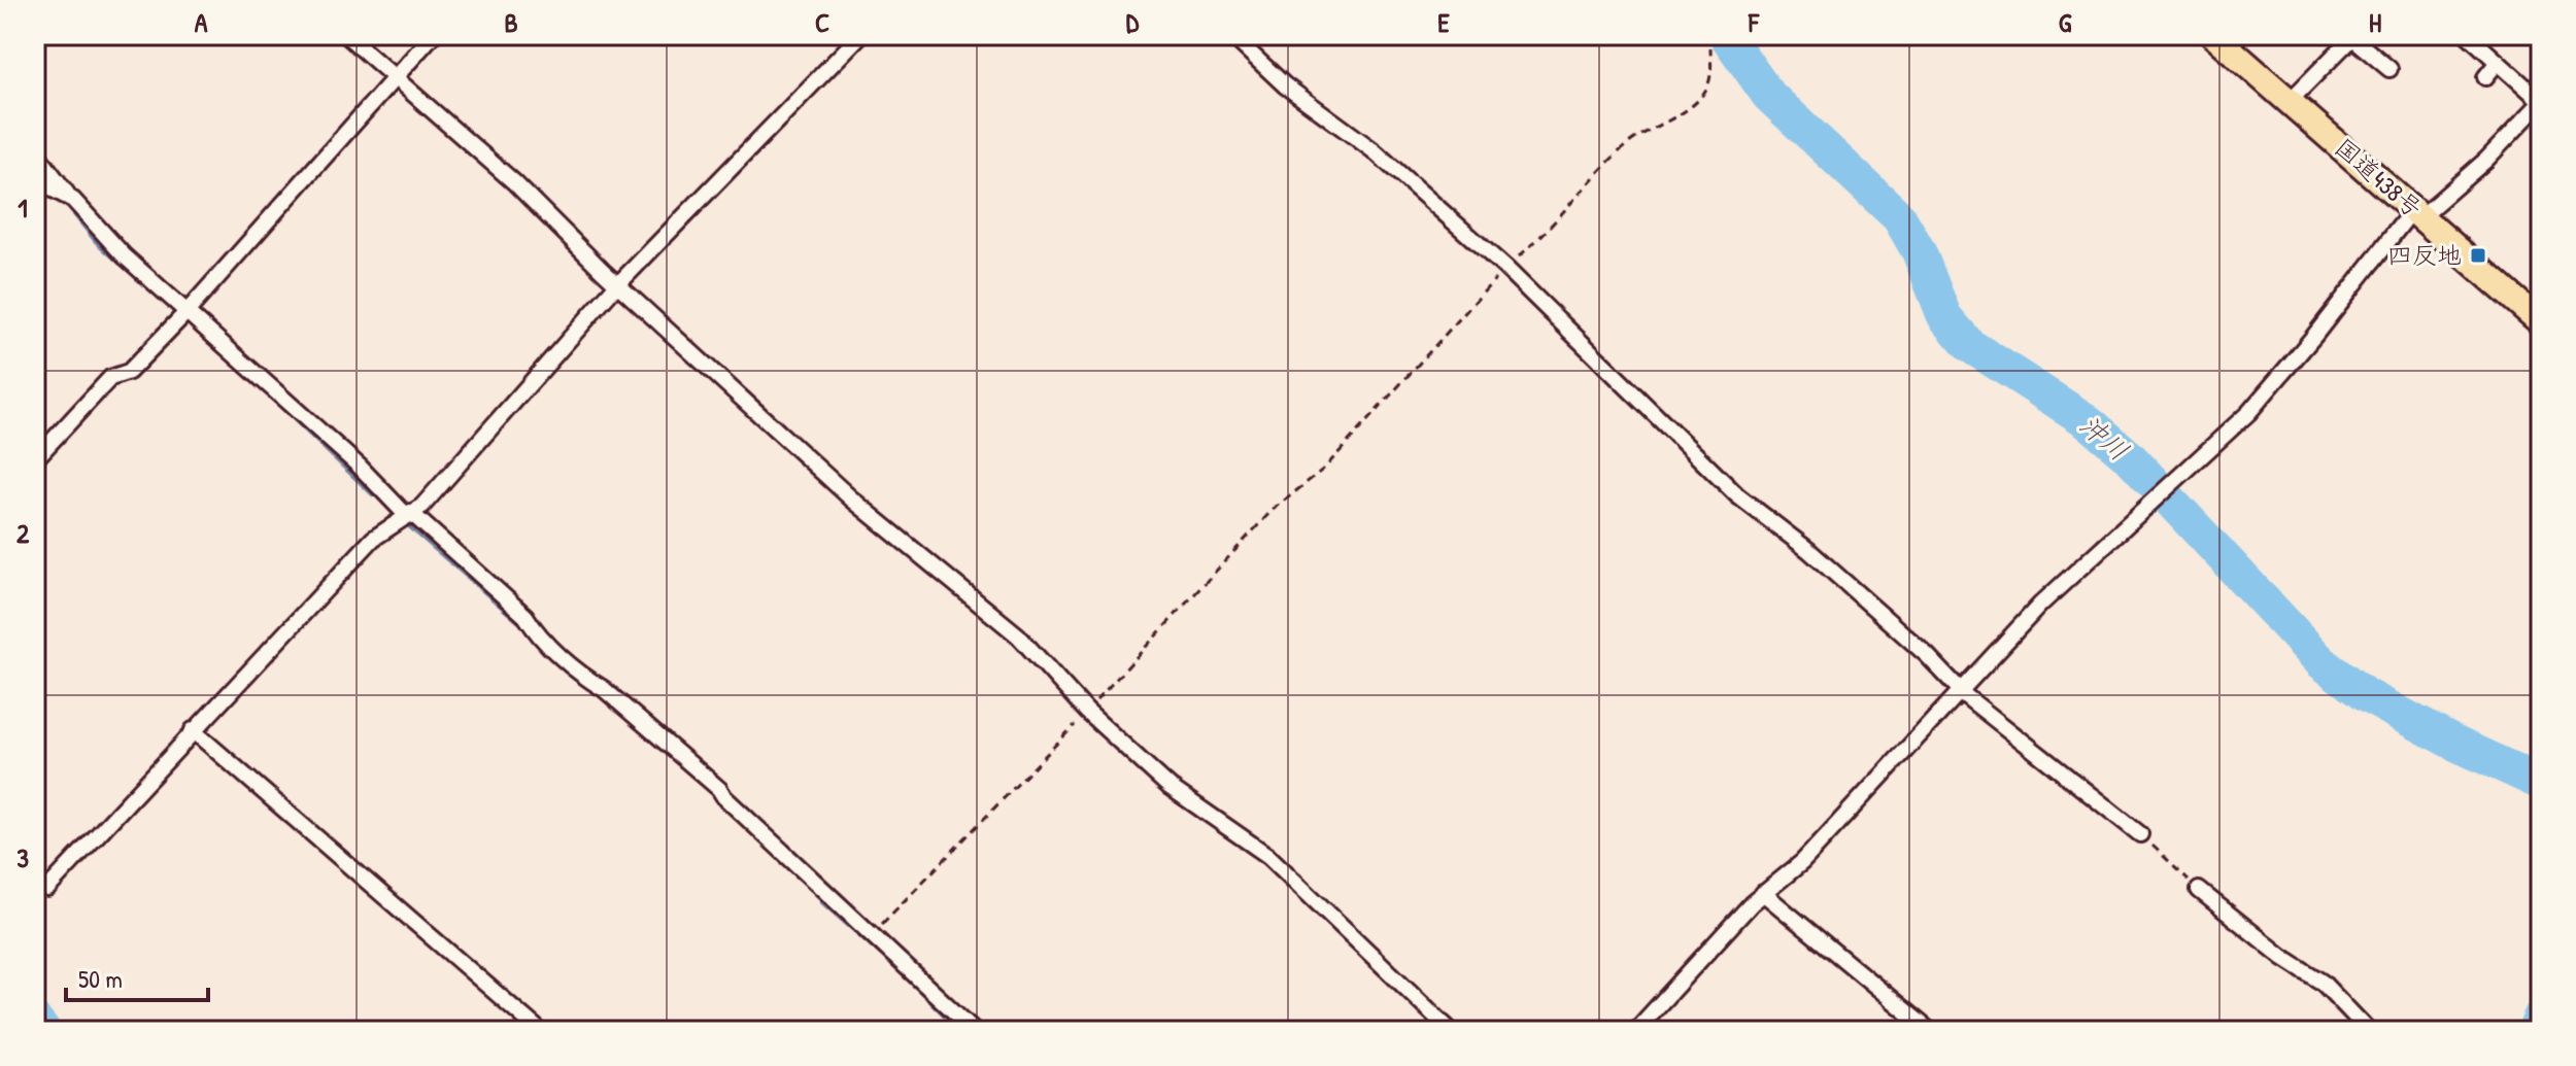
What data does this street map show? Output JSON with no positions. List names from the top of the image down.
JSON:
{
  "streets": {
    "highway": ["国道438号"]
  },
  "water": ["沖川"],
  "places": {
    "transit": ["四反地"]
  },
  "scale_bar": "50 m",
  "grid": {
    "columns": [
      "A",
      "B",
      "C",
      "D",
      "E",
      "F",
      "G",
      "H"
    ],
    "rows": ["1", "2", "3"]
  }
}
